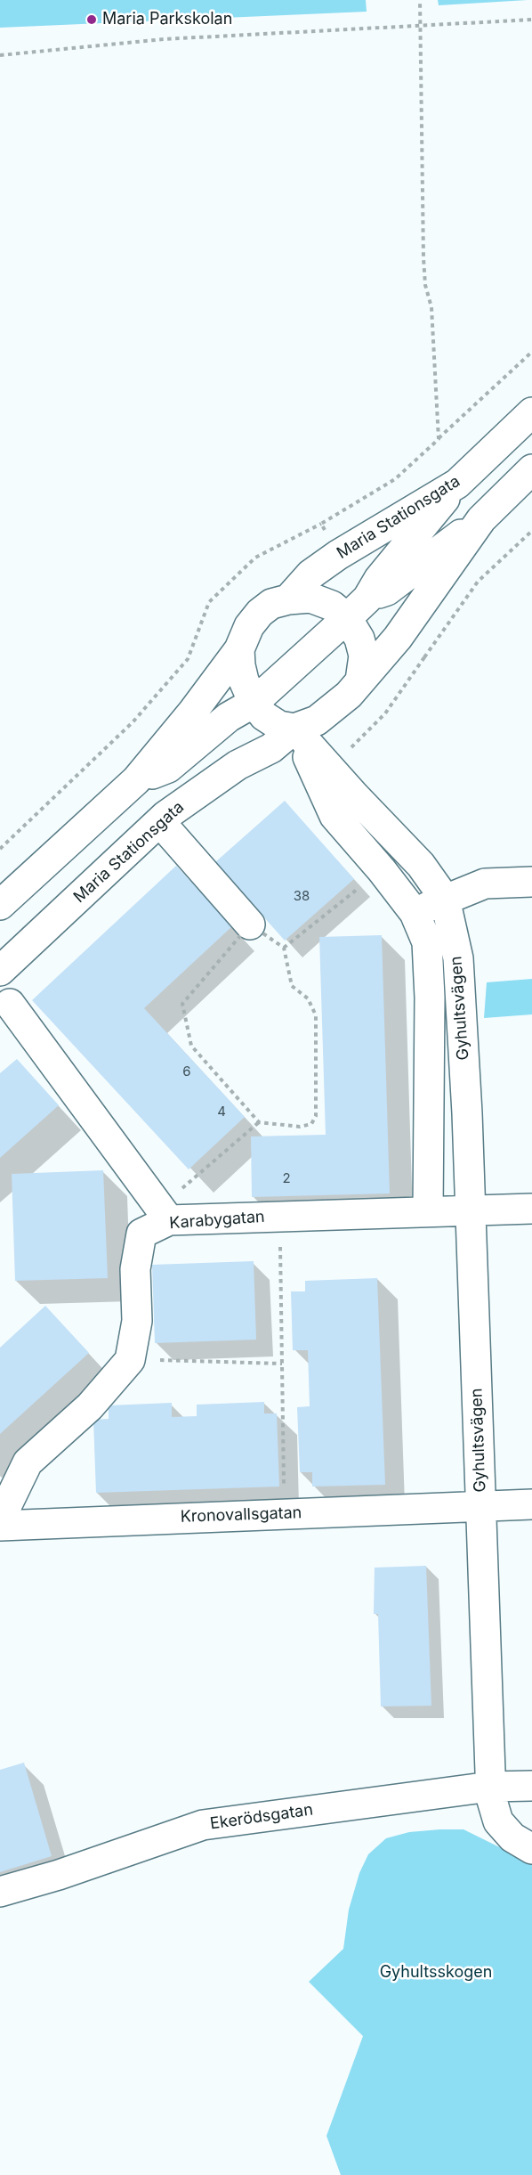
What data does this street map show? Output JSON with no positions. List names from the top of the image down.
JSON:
{
  "streets": {
    "street": [
      "Maria Stationsgata",
      "Gyhultsvägen",
      "Karabygatan",
      "Kronovallsgatan",
      "Ekerödsgatan"
    ]
  },
  "crossings": [
    ["Maria Stationsgata", "Gyhultsvägen"],
    ["Gyhultsvägen", "Karabygatan"],
    ["Gyhultsvägen", "Kronovallsgatan"],
    ["Gyhultsvägen", "Ekerödsgatan"]
  ],
  "parks": ["Gyhultsskogen"],
  "places": ["Maria Parkskolan"],
  "house_numbers": [
    "38",
    "6",
    "4",
    "2"
  ]
}
